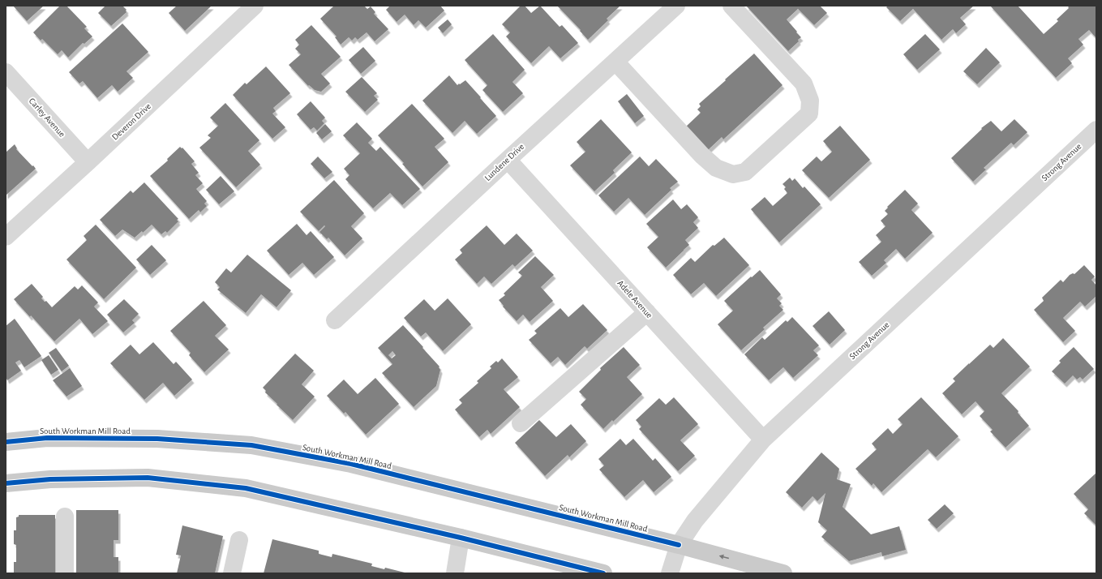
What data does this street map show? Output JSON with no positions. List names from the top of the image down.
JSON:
{
  "streets": {
    "main road": ["South Workman Mill Road"],
    "street": [
      "Carley Avenue",
      "Deveron Drive",
      "Lundene Drive",
      "Strong Avenue",
      "Adele Avenue"
    ]
  },
  "crossings": [
    ["Carley Avenue", "Deveron Drive"],
    ["Lundene Drive", "Adele Avenue"],
    ["Strong Avenue", "Adele Avenue"],
    ["Strong Avenue", "South Workman Mill Road"]
  ]
}
